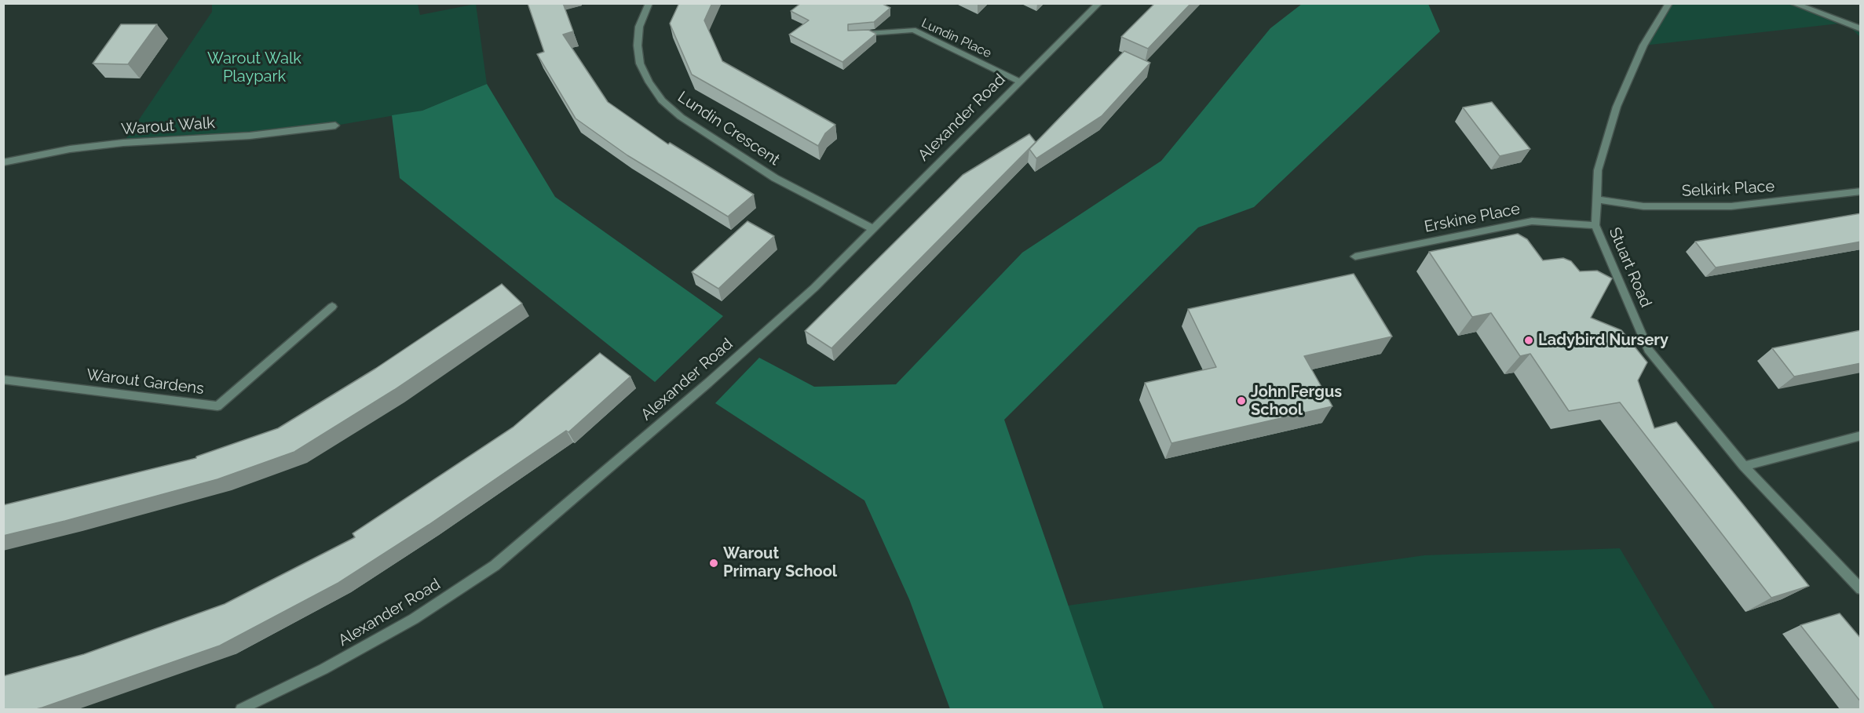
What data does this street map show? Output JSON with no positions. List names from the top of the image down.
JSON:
{
  "streets": {
    "street": [
      "Lundin Place",
      "Alexander Road",
      "Warout Walk",
      "Lundin Crescent",
      "Selkirk Place",
      "Erskine Place",
      "Stuart Road",
      "Warout Gardens"
    ]
  },
  "crossings": [
    ["Lundin Place", "Alexander Road"],
    ["Alexander Road", "Lundin Crescent"],
    ["Selkirk Place", "Stuart Road"],
    ["Erskine Place", "Stuart Road"]
  ],
  "parks": ["Warout Walk Playpark"],
  "places": ["Ladybird Nursery", "John Fergus School", "Warout Primary School"]
}
